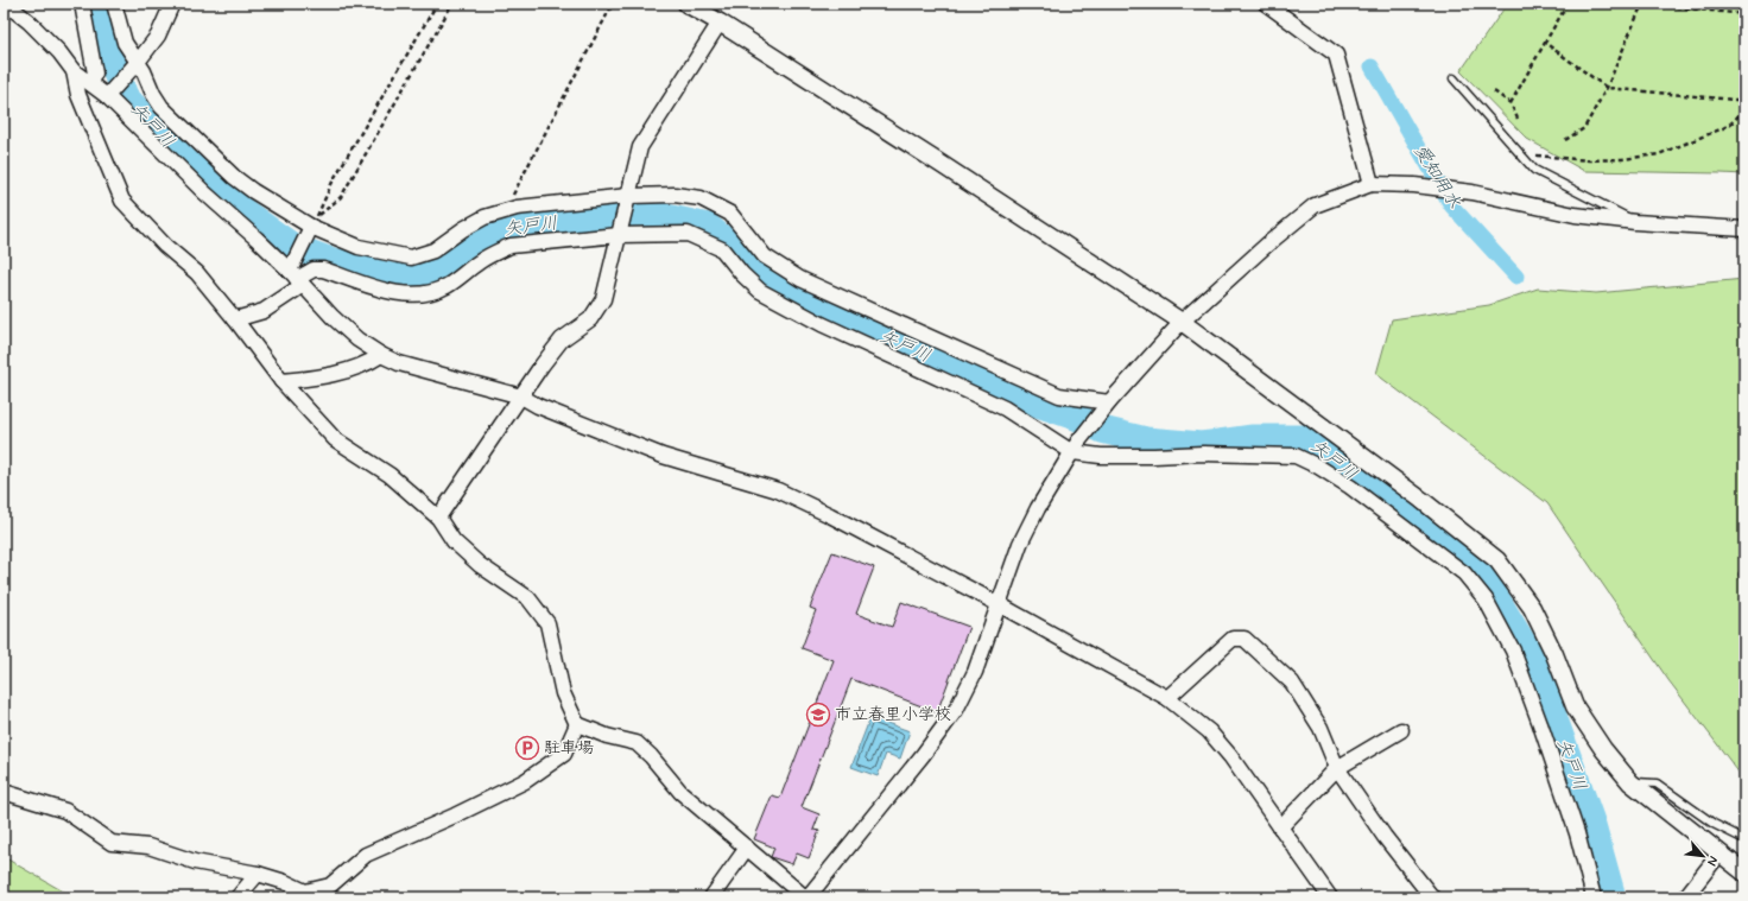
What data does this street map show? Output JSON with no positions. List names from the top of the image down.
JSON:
{
  "water": ["矢戸川", "愛知用水"],
  "places": {
    "school or university": ["市立春里小学校"],
    "parking": ["駐車場"]
  },
  "north": "bottom right"
}
